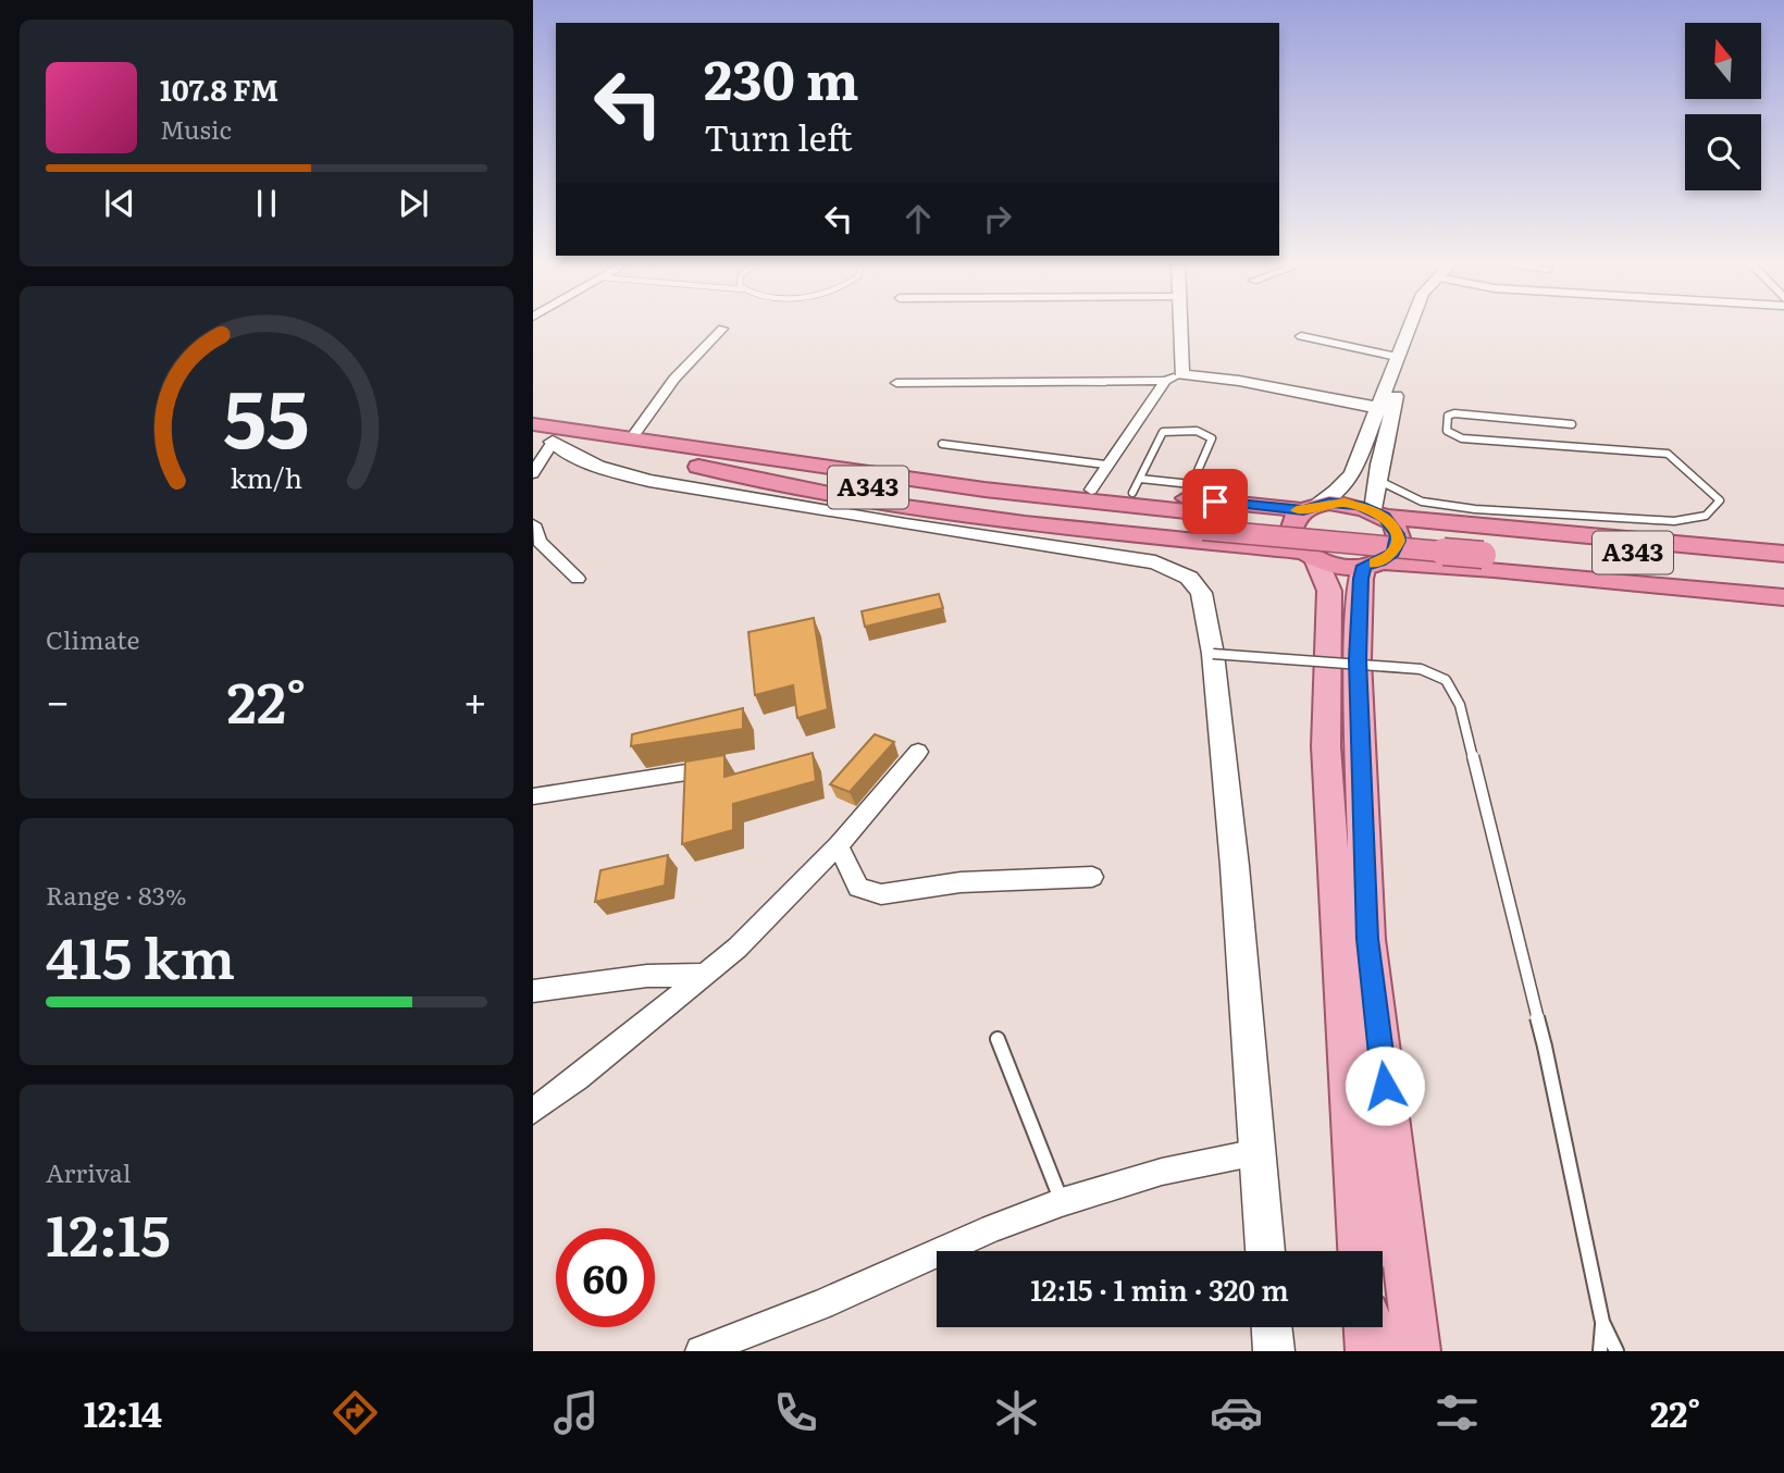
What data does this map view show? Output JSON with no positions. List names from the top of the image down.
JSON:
{
  "streets": {
    "highway": ["A343"]
  },
  "north": "top",
  "page": {
    "turn": ["230 m", "Turn left"],
    "song": ["107.8 FM", "Music"],
    "tile": [
      "Climate",
      ["Range · 83%", "415 km"],
      ["Arrival", "12:15"]
    ],
    "heat": ["−", "22°", "+"],
    "limit": "60",
    "trip": "12:15 · 1 min · 320 m",
    "tabs": ["12:14", "22°"],
    "gauge": ["55", "km/h"]
  }
}
